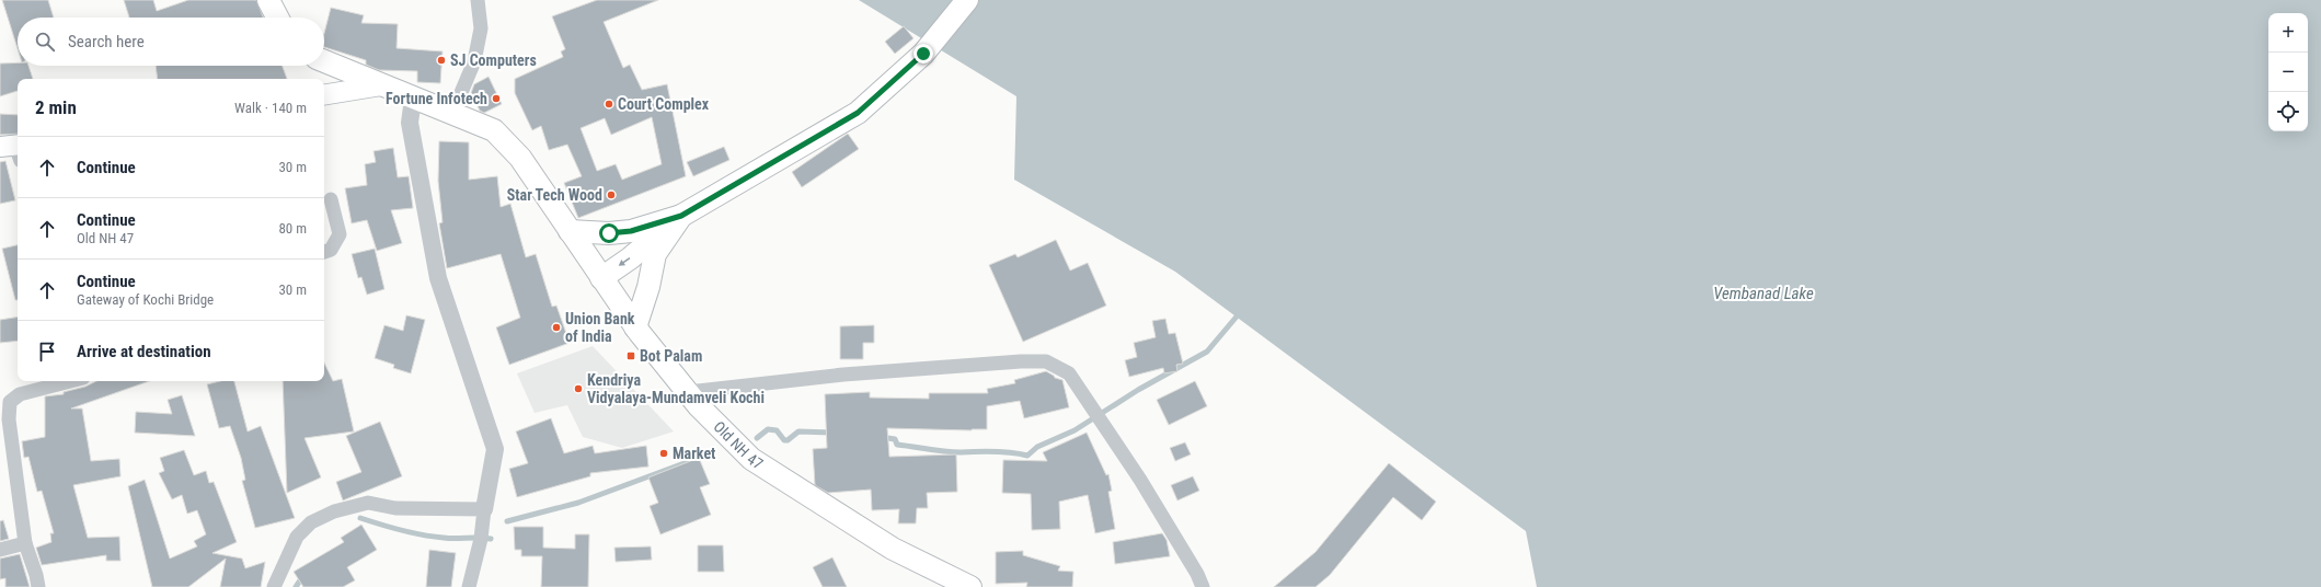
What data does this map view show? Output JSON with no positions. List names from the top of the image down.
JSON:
{
  "streets": {
    "main road": ["Old NH 47"]
  },
  "water": ["Vembanad Lake"],
  "places": {
    "other": [
      "SJ Computers",
      "Fortune Infotech",
      "Court Complex",
      "Star Tech Wood",
      "Union Bank of India",
      "Kendriya Vidyalaya-Mundamveli Kochi",
      "Market"
    ],
    "transit": ["Bot Palam"]
  },
  "page": {
    "map_buttons": ["+", "−"],
    "search": "Search here",
    "heading": ["2 min", "Walk · 140 m"],
    "list": [
      ["Continue", "30 m"],
      ["Continue", "Old NH 47", "80 m"],
      ["Continue", "Gateway of Kochi Bridge", "30 m"],
      "Arrive at destination"
    ]
  }
}
